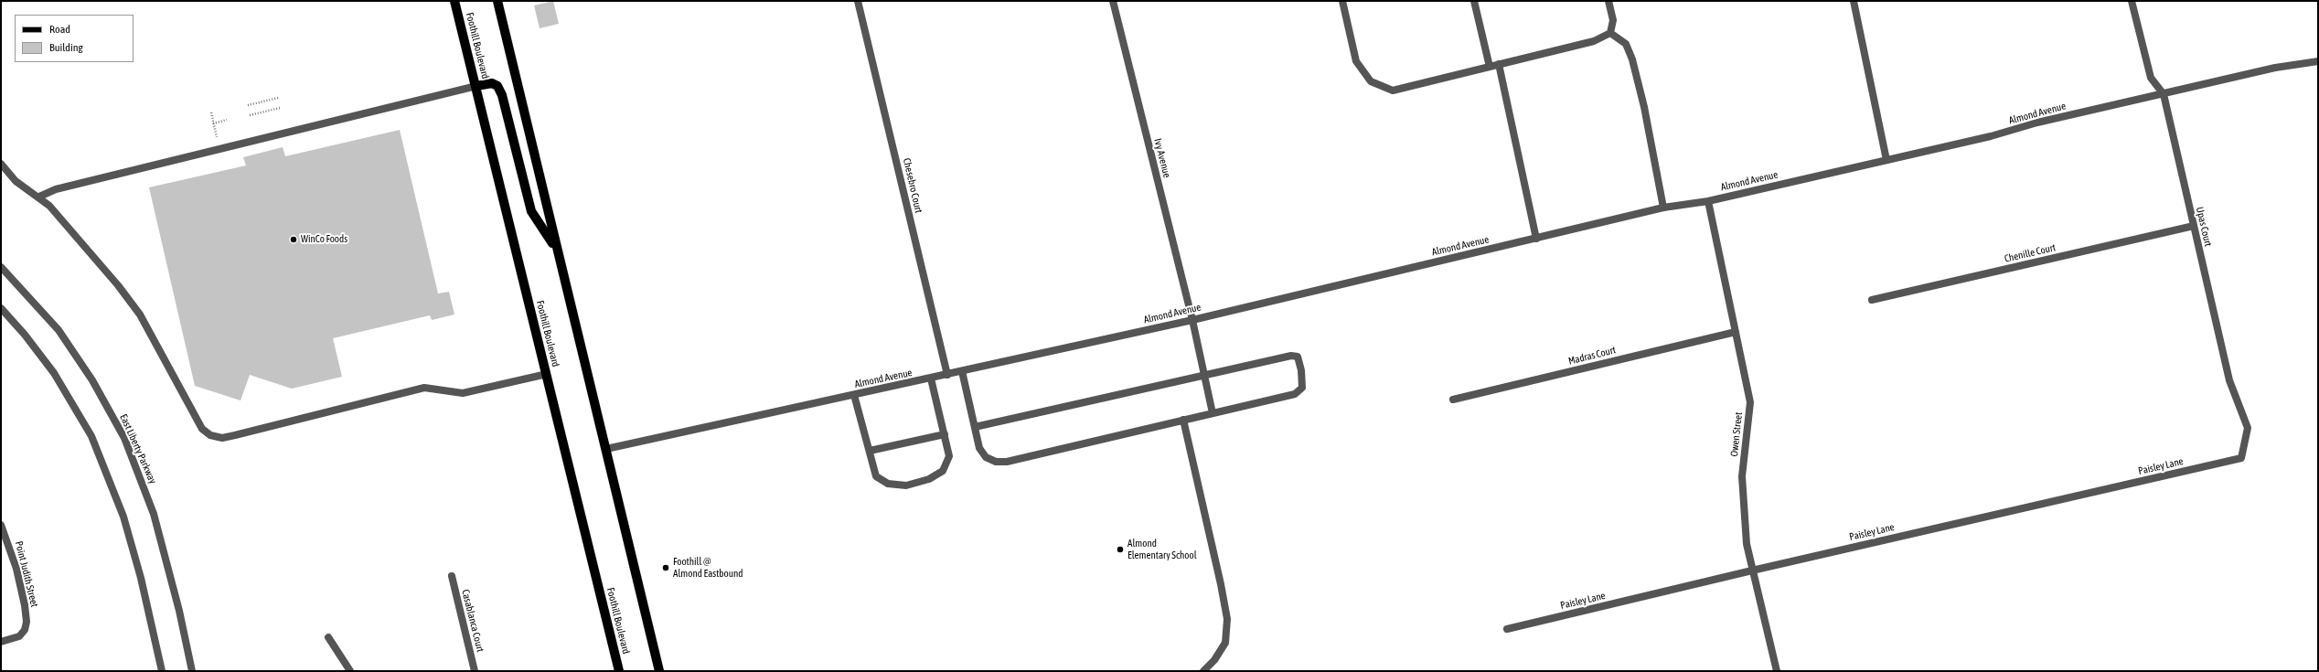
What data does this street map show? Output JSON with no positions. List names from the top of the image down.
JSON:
{
  "streets": {
    "main road": ["Foothill Boulevard"],
    "street": [
      "Almond Avenue",
      "Ivy Avenue",
      "Chesebro Court",
      "Upas Court",
      "Chenille Court",
      "Madras Court",
      "Owen Street",
      "East Liberty Parkway",
      "Paisley Lane",
      "Point Judith Street",
      "Casablanca Court"
    ]
  },
  "crossings": [
    ["Almond Avenue", "Ivy Avenue"],
    ["Almond Avenue", "Chesebro Court"],
    ["Almond Avenue", "Upas Court"],
    ["Almond Avenue", "Owen Street"],
    ["Upas Court", "Chenille Court"],
    ["Upas Court", "Paisley Lane"],
    ["Madras Court", "Owen Street"],
    ["Owen Street", "Paisley Lane"]
  ],
  "places": ["WinCo Foods", "Almond Elementary School", "Foothill @ Almond Eastbound"],
  "legend": ["Road", "Building"]
}
